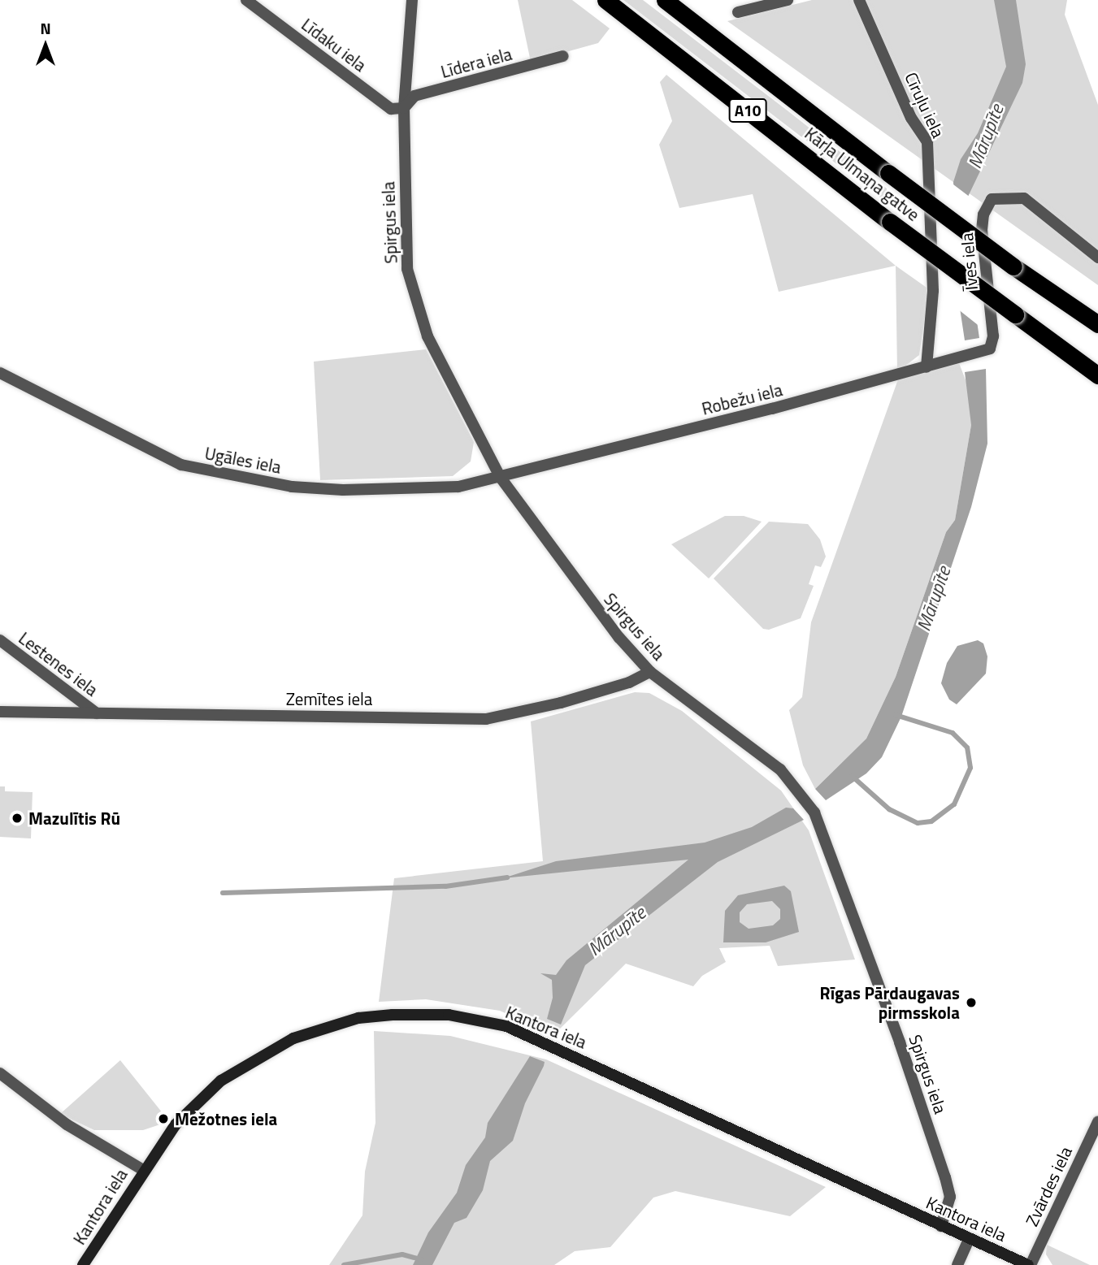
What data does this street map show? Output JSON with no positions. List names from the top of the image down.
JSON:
{
  "streets": {
    "highway": ["A10", "Kārļa Ulmaņa gatve"],
    "main road": ["Kantora iela"],
    "street": [
      "Līdaku iela",
      "Līdera iela",
      "Cīruļu iela",
      "Spirgus iela",
      "Īves iela",
      "Robežu iela",
      "Ugāles iela",
      "Lestenes iela",
      "Zemītes iela",
      "Zvārdes iela"
    ]
  },
  "crossings": [
    ["Līdaku iela", "Līdera iela"],
    ["Līdaku iela", "Spirgus iela"],
    ["Līdera iela", "Spirgus iela"],
    ["Cīruļu iela", "Robežu iela"],
    ["Spirgus iela", "Robežu iela"],
    ["Spirgus iela", "Ugāles iela"],
    ["Spirgus iela", "Zemītes iela"],
    ["Spirgus iela", "Kantora iela"],
    ["Īves iela", "Robežu iela"],
    ["Robežu iela", "Ugāles iela"],
    ["Lestenes iela", "Zemītes iela"],
    ["Kantora iela", "Zvārdes iela"]
  ],
  "water": ["Mārupīte"],
  "places": ["Mazulītis Rū", "Rīgas Pārdaugavas pirmsskola", "Mežotnes iela"],
  "north": "top"
}
